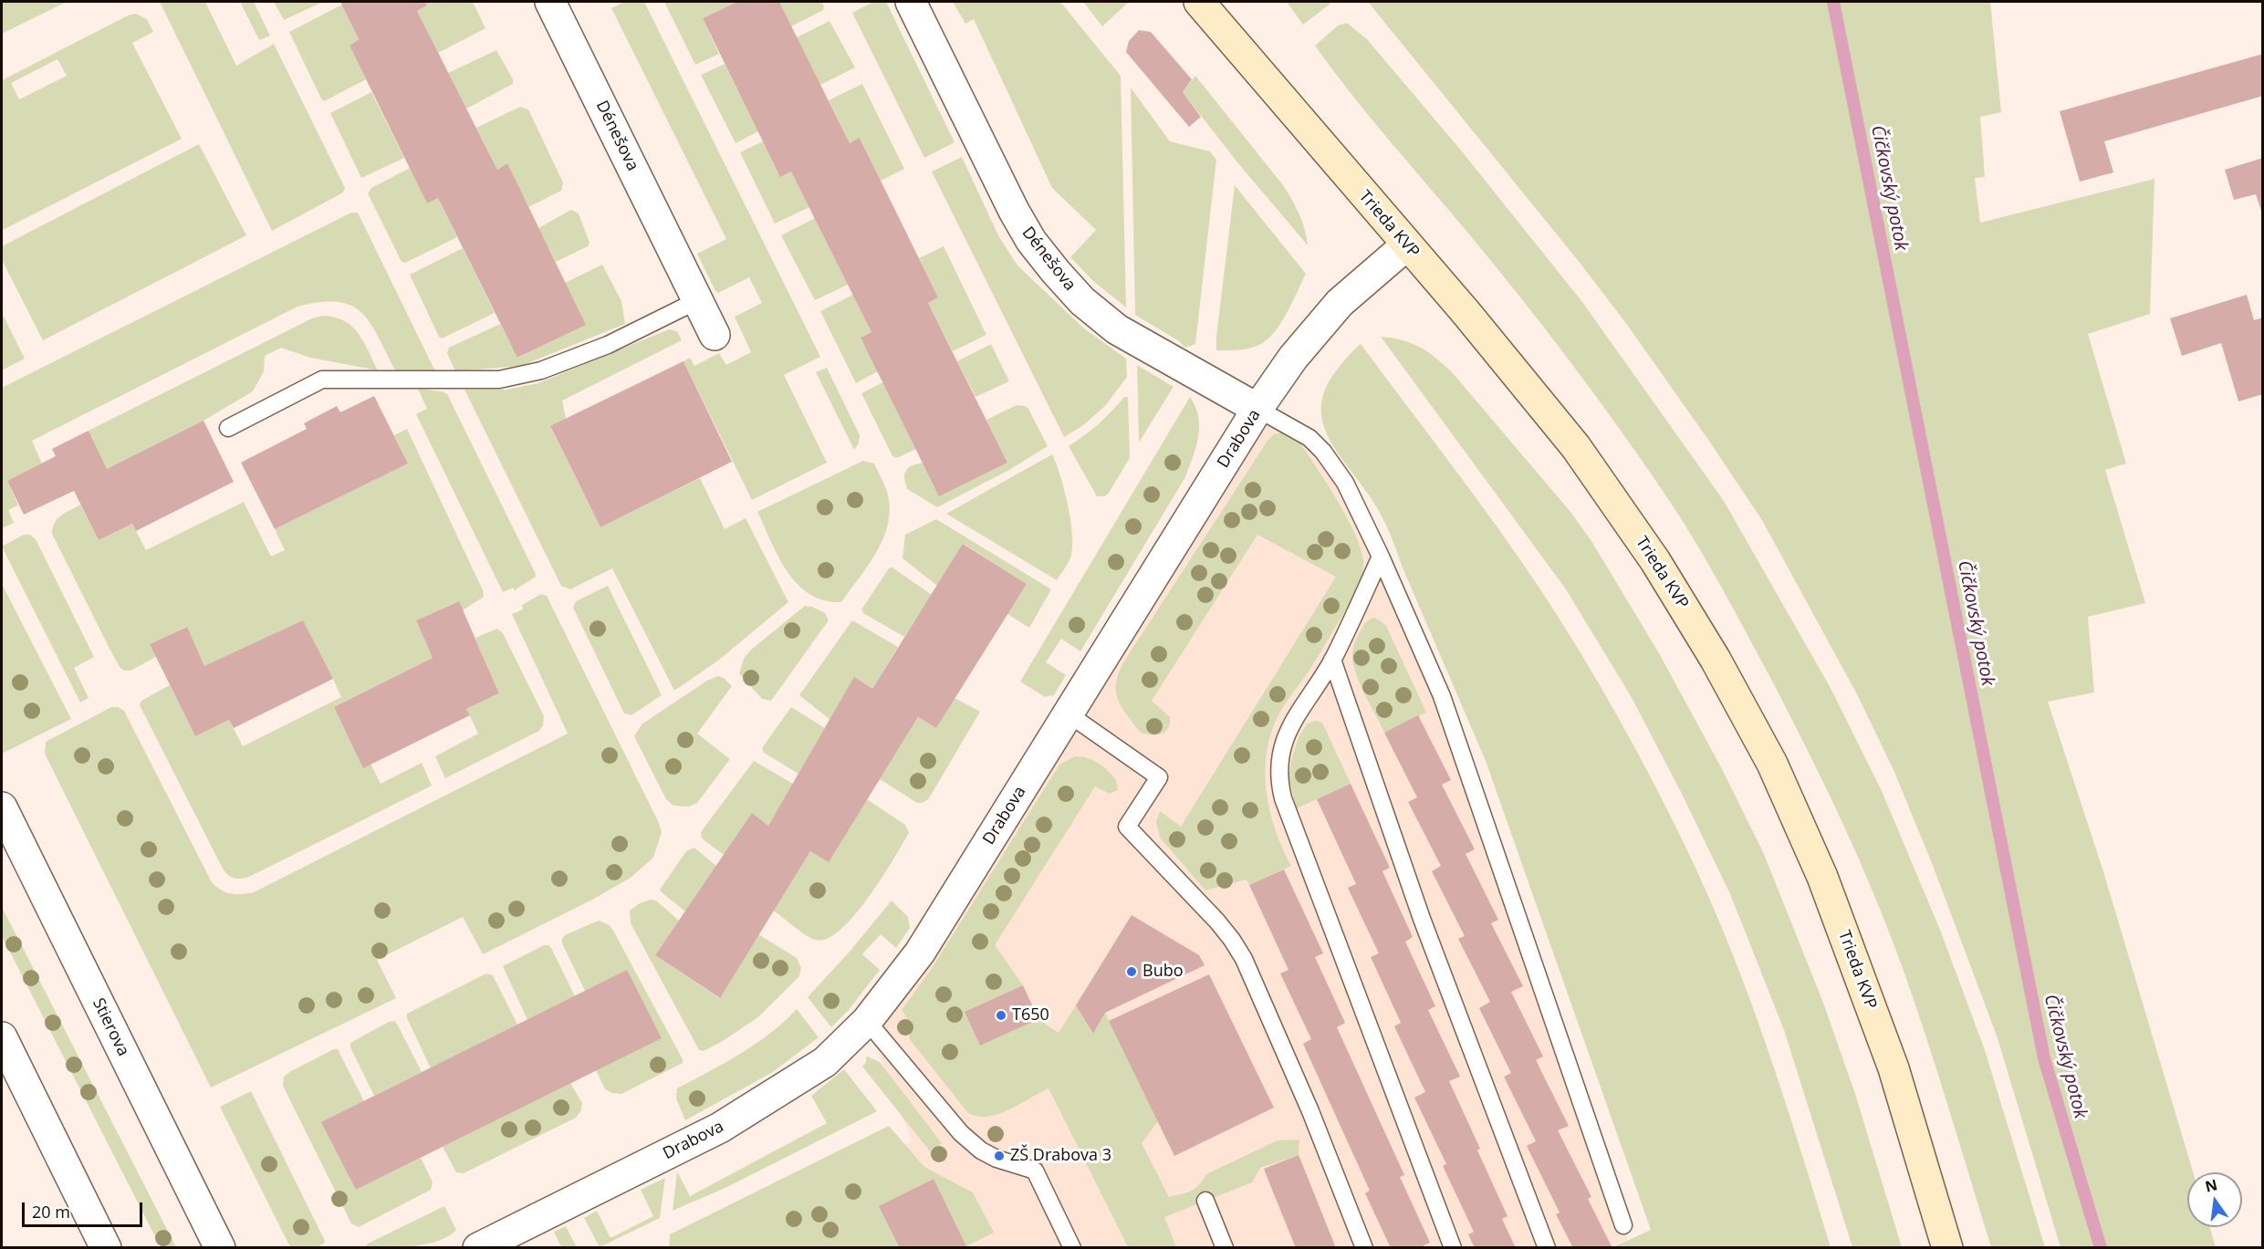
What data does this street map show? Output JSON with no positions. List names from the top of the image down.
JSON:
{
  "streets": {
    "street": [
      "Dénešova",
      "Trieda KVP",
      "Drabova",
      "Stierova"
    ]
  },
  "crossings": [
    ["Dénešova", "Drabova"],
    ["Trieda KVP", "Drabova"]
  ],
  "water": ["Čičkovský potok"],
  "places": ["Bubo", "T650", "ZŠ Drabova 3"],
  "scale_bar": "20 m",
  "north": "top"
}
